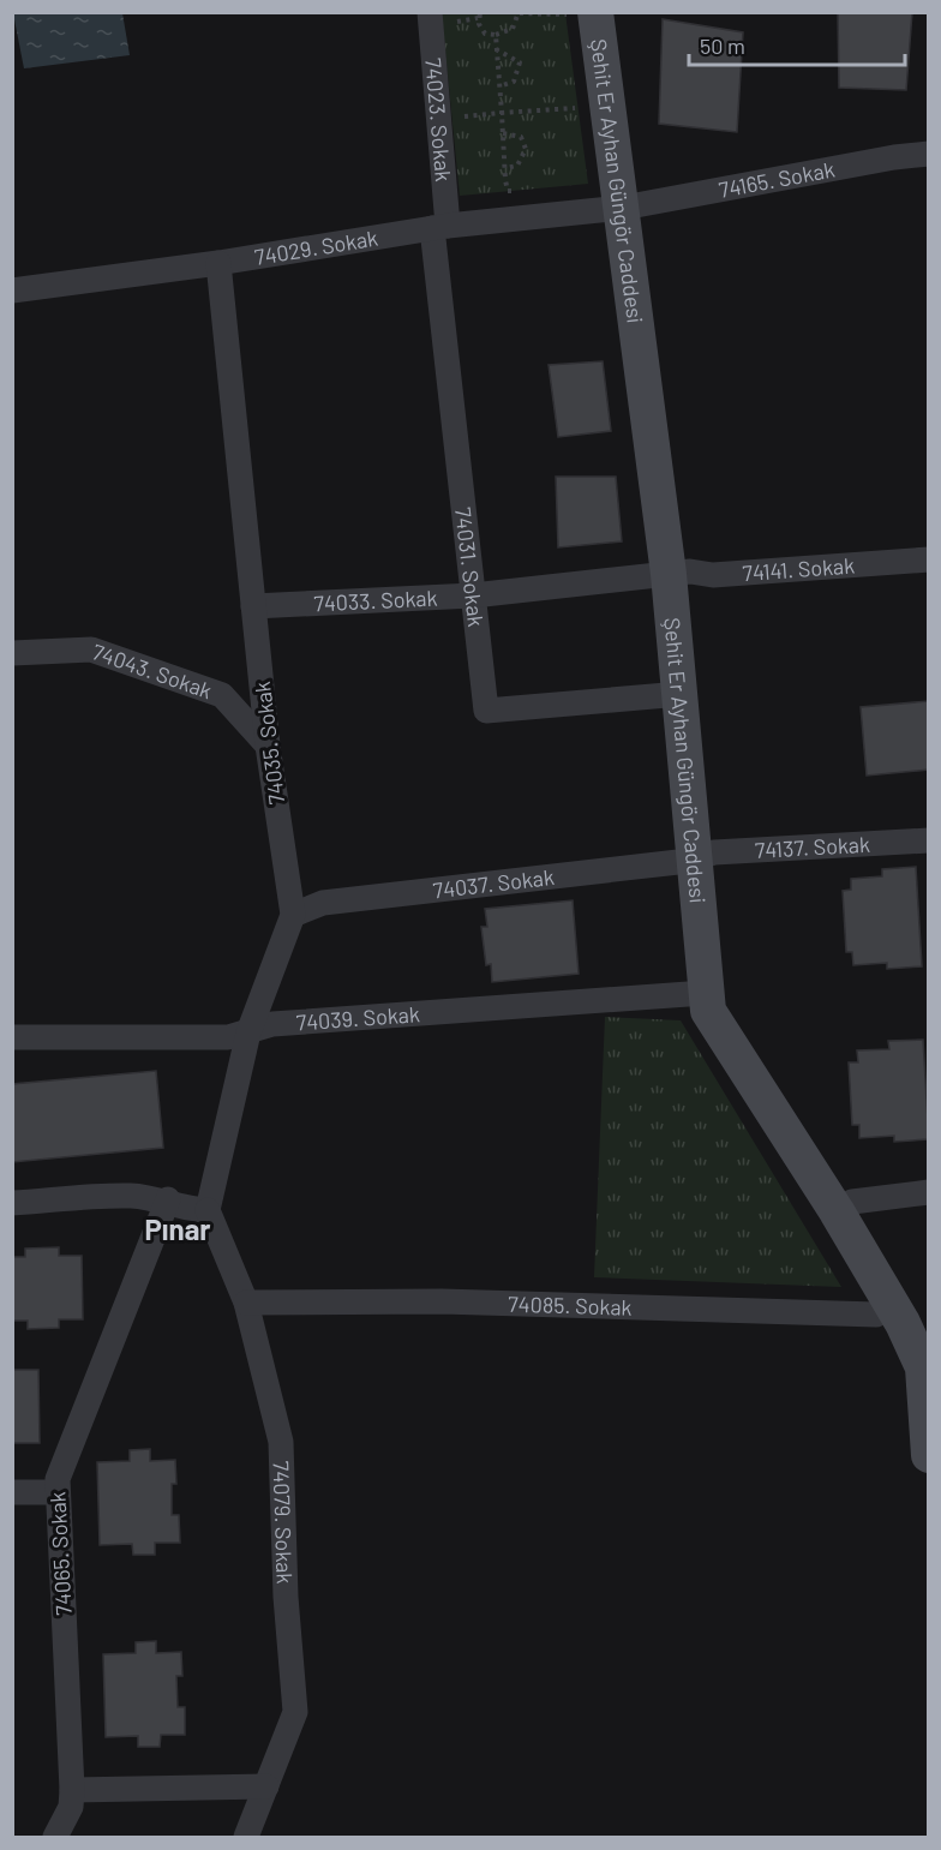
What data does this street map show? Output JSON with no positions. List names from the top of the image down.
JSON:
{
  "streets": {
    "street": [
      "74023. Sokak",
      "74165. Sokak",
      "Şehit Er Ayhan Güngör Caddesi",
      "74029. Sokak",
      "74031. Sokak",
      "74141. Sokak",
      "74033. Sokak",
      "74043. Sokak",
      "74035. Sokak",
      "74137. Sokak",
      "74037. Sokak",
      "74039. Sokak",
      "74085. Sokak",
      "74079. Sokak",
      "74065. Sokak"
    ]
  },
  "crossings": [
    ["74023. Sokak", "74029. Sokak"],
    ["74023. Sokak", "74031. Sokak"],
    ["74165. Sokak", "Şehit Er Ayhan Güngör Caddesi"],
    ["74165. Sokak", "74029. Sokak"],
    ["Şehit Er Ayhan Güngör Caddesi", "74029. Sokak"],
    ["Şehit Er Ayhan Güngör Caddesi", "74031. Sokak"],
    ["Şehit Er Ayhan Güngör Caddesi", "74141. Sokak"],
    ["Şehit Er Ayhan Güngör Caddesi", "74033. Sokak"],
    ["Şehit Er Ayhan Güngör Caddesi", "74137. Sokak"],
    ["Şehit Er Ayhan Güngör Caddesi", "74037. Sokak"],
    ["Şehit Er Ayhan Güngör Caddesi", "74039. Sokak"],
    ["Şehit Er Ayhan Güngör Caddesi", "74085. Sokak"],
    ["74029. Sokak", "74031. Sokak"],
    ["74029. Sokak", "74035. Sokak"],
    ["74031. Sokak", "74033. Sokak"],
    ["74141. Sokak", "74033. Sokak"],
    ["74033. Sokak", "74035. Sokak"],
    ["74043. Sokak", "74035. Sokak"],
    ["74035. Sokak", "74037. Sokak"],
    ["74035. Sokak", "74039. Sokak"],
    ["74035. Sokak", "74079. Sokak"],
    ["74137. Sokak", "74037. Sokak"],
    ["74085. Sokak", "74079. Sokak"]
  ],
  "districts": ["Pınar"],
  "scale_bar": "50 m"
}
